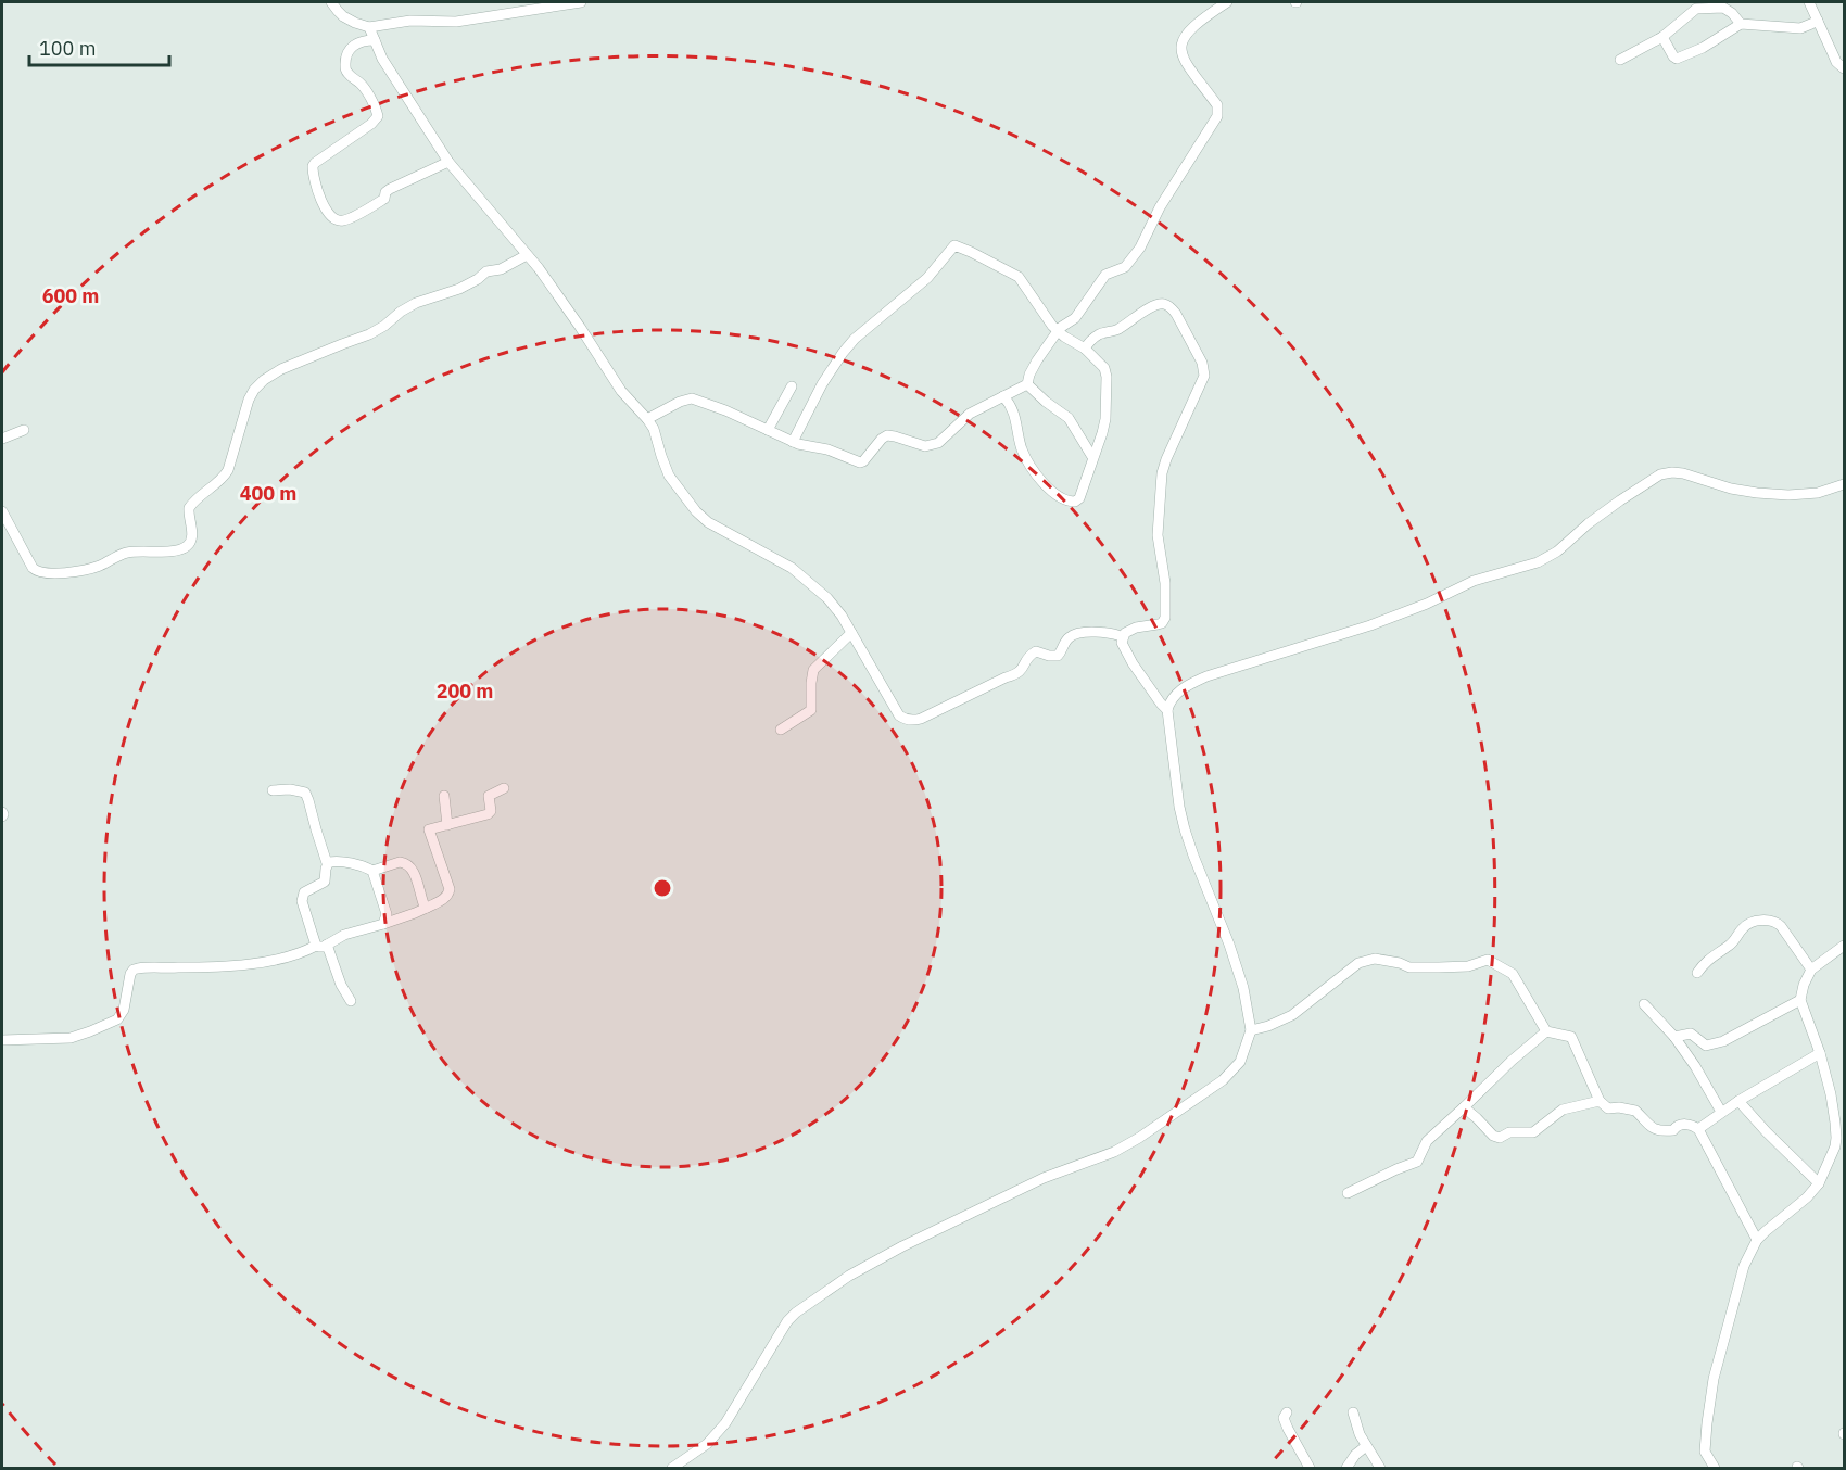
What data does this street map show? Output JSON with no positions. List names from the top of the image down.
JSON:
{
  "scale_bar": "100 m",
  "rings": ["600 m", "400 m", "200 m"]
}
